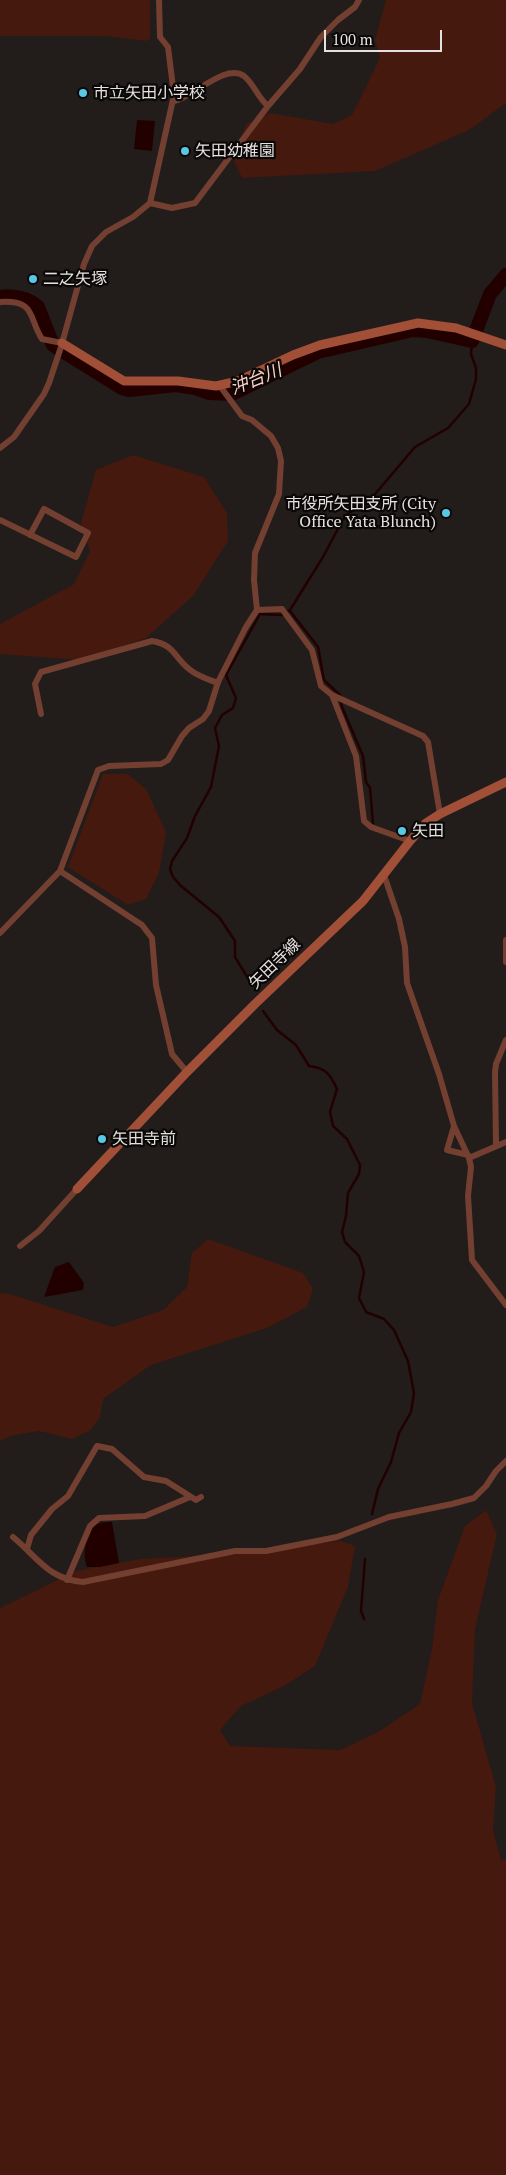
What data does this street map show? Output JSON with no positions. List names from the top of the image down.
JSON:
{
  "streets": {
    "main road": ["矢田寺線"]
  },
  "water": ["沖台川"],
  "places": [
    "市立矢田小学校",
    "矢田幼稚園",
    "二之矢塚",
    "市役所矢田支所 (City Office Yata Blunch)",
    "矢田",
    "矢田寺前"
  ],
  "scale_bar": "100 m"
}
